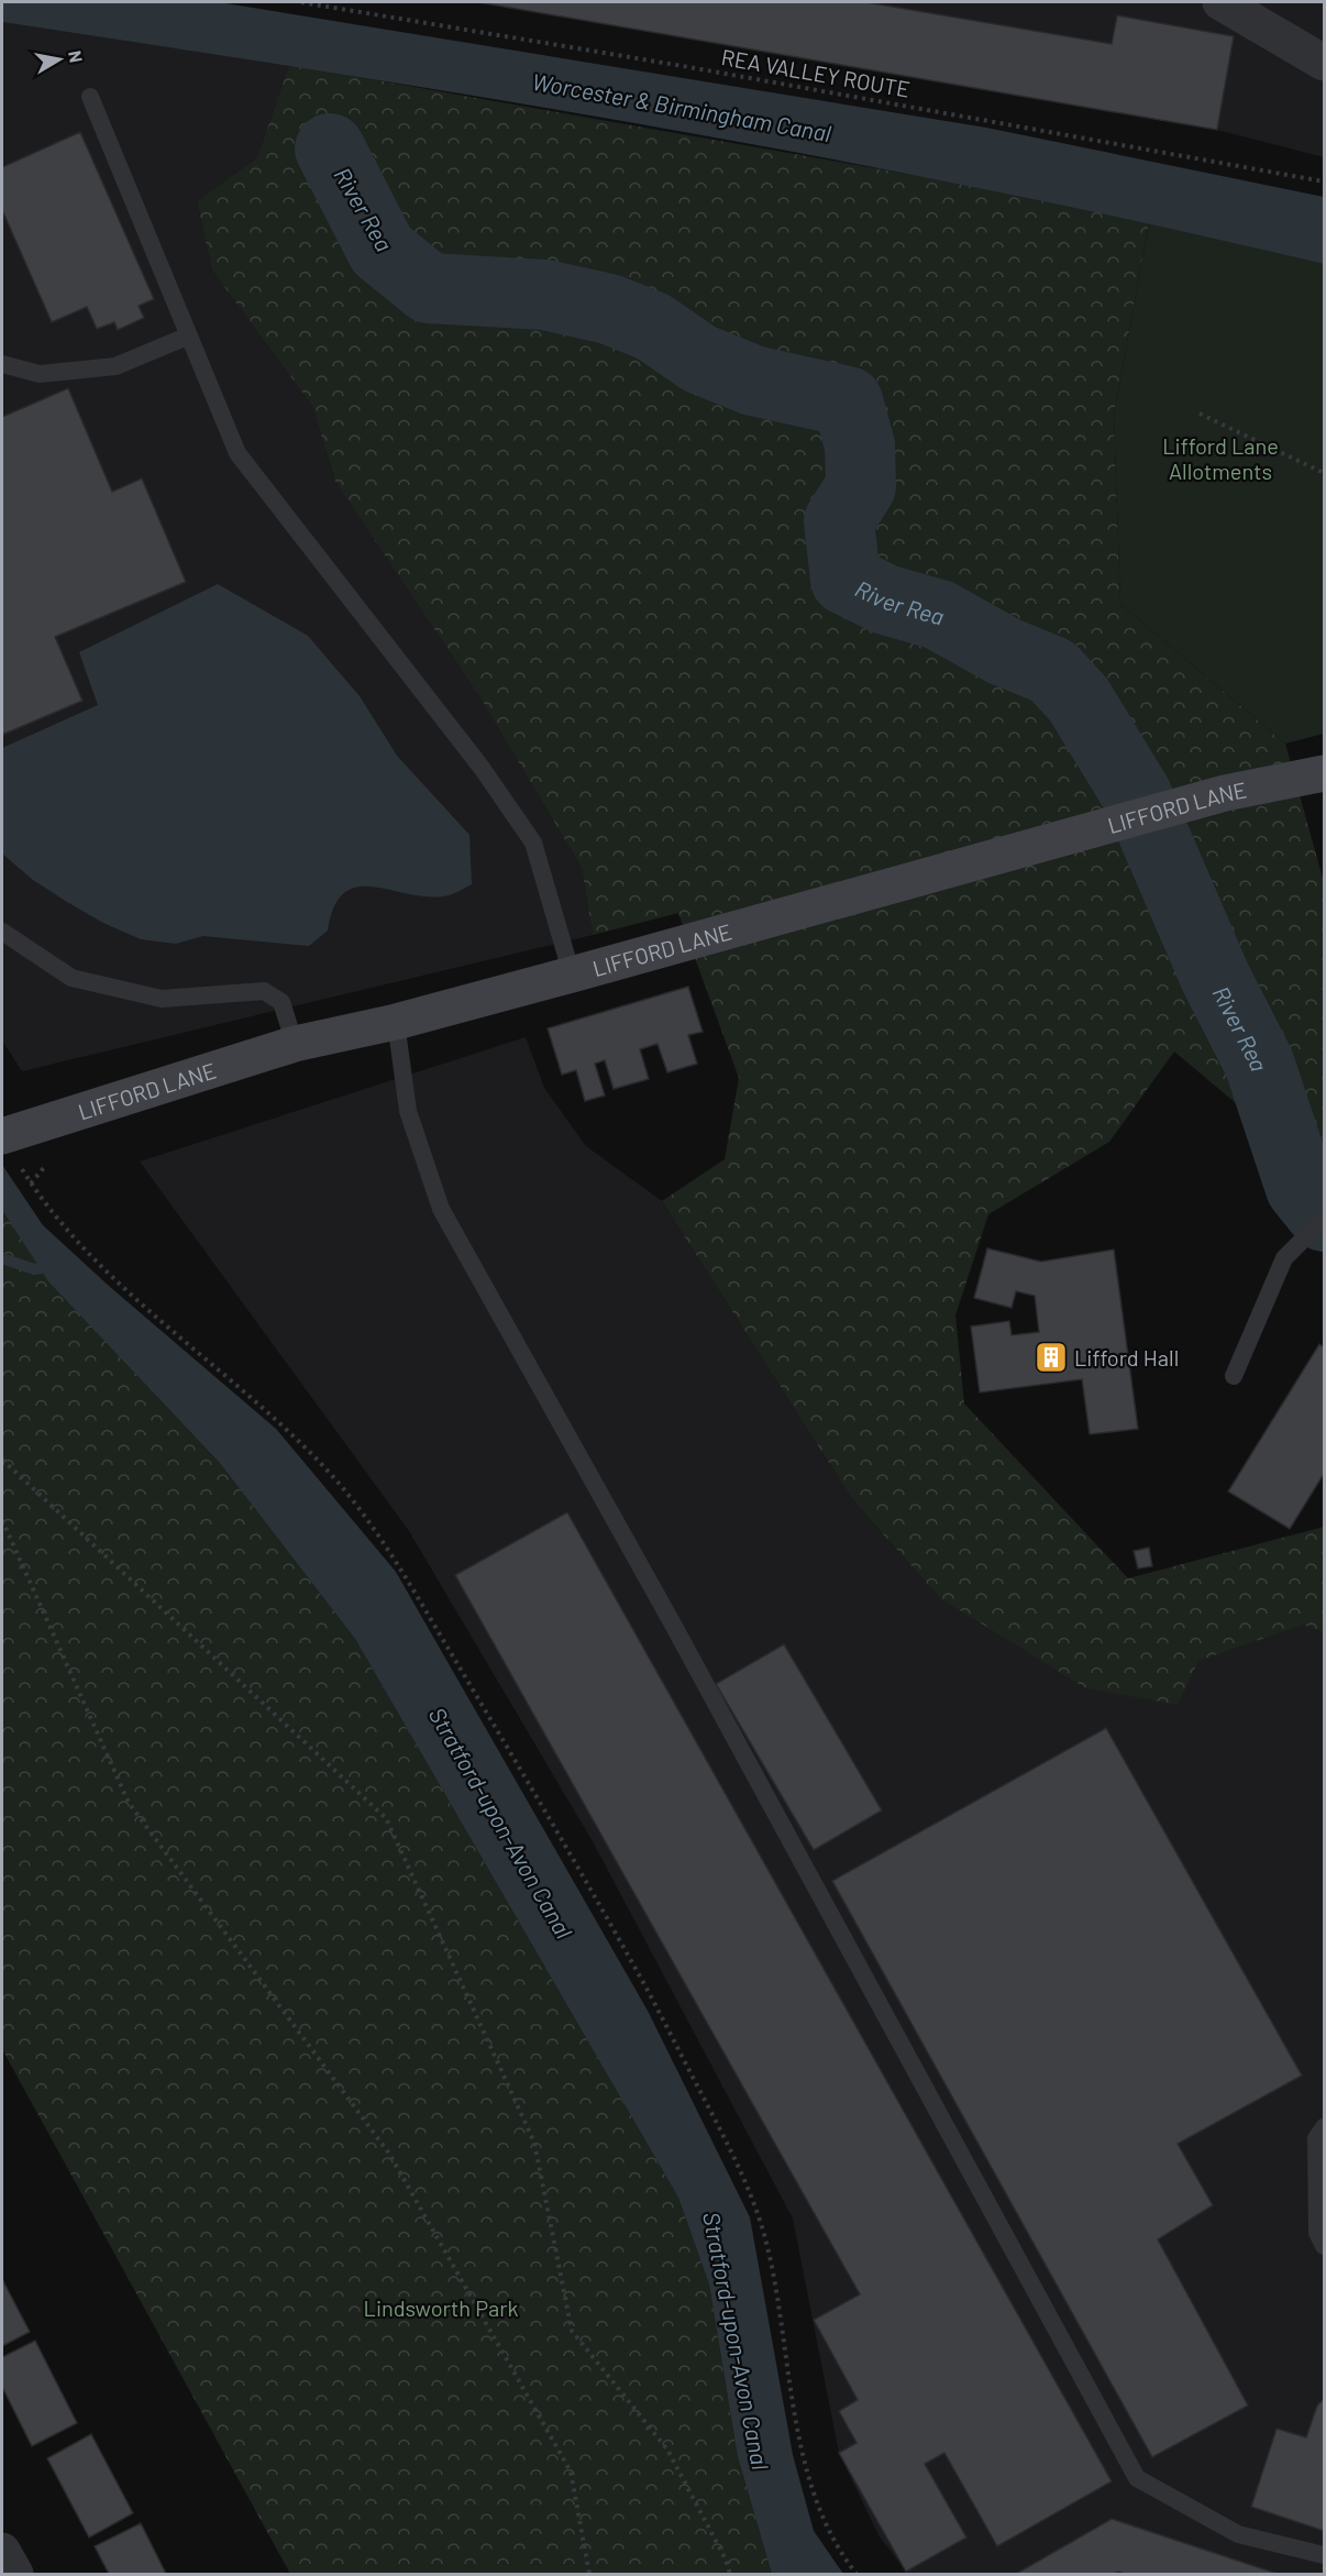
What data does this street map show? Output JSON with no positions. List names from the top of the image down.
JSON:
{
  "streets": {
    "street": ["LIFFORD LANE"],
    "path": ["REA VALLEY ROUTE"]
  },
  "water": ["Worcester & Birmingham Canal", "River Rea", "Stratford-upon-Avon Canal"],
  "parks": ["Lifford Lane Allotments", "Lindsworth Park"],
  "places": {
    "building": ["Lifford Hall"]
  },
  "north": "right"
}
